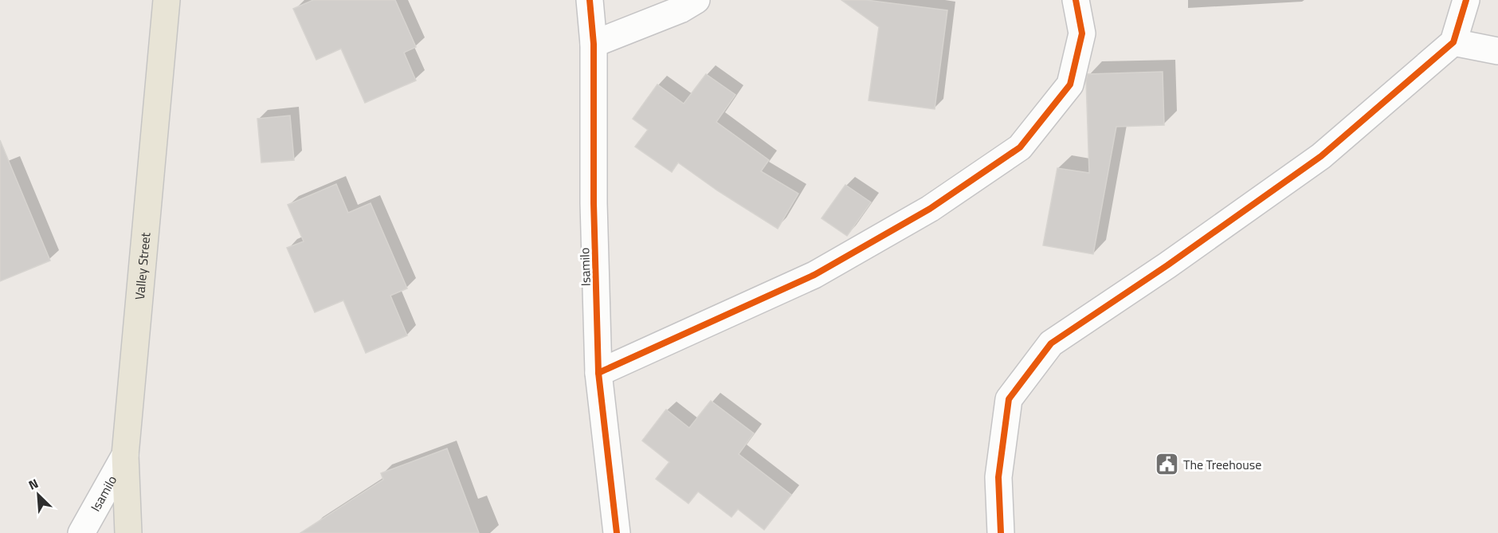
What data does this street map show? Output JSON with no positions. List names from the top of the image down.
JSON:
{
  "streets": {
    "main road": ["Valley Street"],
    "street": ["Isamilo"]
  },
  "crossings": [
    ["Valley Street", "Isamilo"]
  ],
  "places": {
    "public building": ["The Treehouse"]
  },
  "north": "top left"
}
